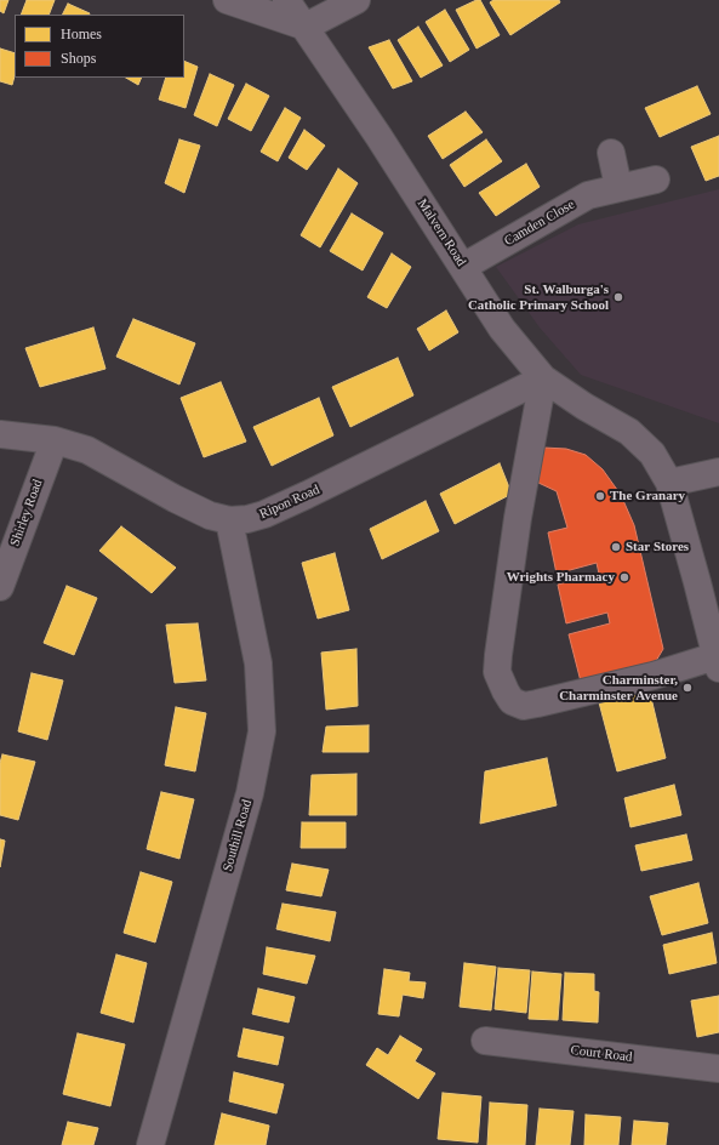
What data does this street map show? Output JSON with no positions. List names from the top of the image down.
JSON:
{
  "streets": {
    "street": [
      "Camden Close",
      "Malvern Road",
      "Ripon Road",
      "Shirley Road",
      "Southill Road",
      "Court Road"
    ]
  },
  "crossings": [
    ["Camden Close", "Malvern Road"],
    ["Malvern Road", "Ripon Road"],
    ["Ripon Road", "Shirley Road"],
    ["Ripon Road", "Southill Road"]
  ],
  "places": [
    "St. Walburga's Catholic Primary School",
    "The Granary",
    "Star Stores",
    "Wrights Pharmacy",
    "Charminster, Charminster Avenue"
  ],
  "legend": ["Homes", "Shops"]
}
